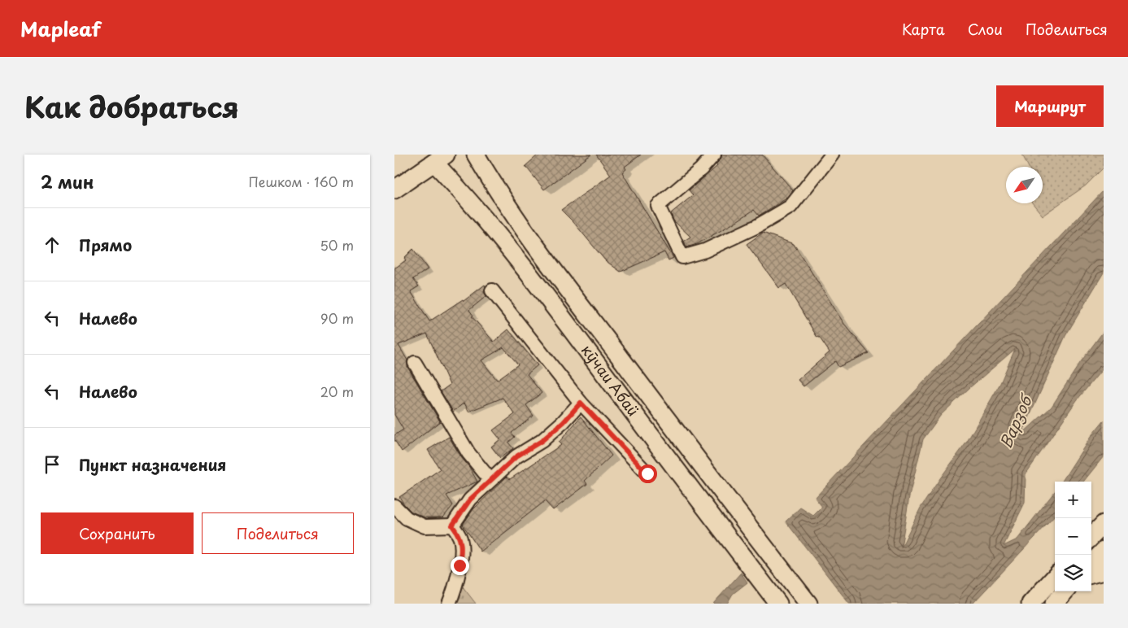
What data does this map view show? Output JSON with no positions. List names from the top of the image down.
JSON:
{
  "streets": {
    "main road": ["кӯчаи Абаӣ"]
  },
  "water": ["Варзоб"],
  "north": "bottom left",
  "page": {
    "header": "Mapleaf",
    "nav": ["Карта", "Слои", "Поделиться"],
    "title": "Как добраться",
    "buttons": [
      "Маршрут",
      ["Сохранить", "Поделиться"]
    ],
    "heading": ["2 мин", "Пешком · 160 m"],
    "list": [
      ["Прямо", "50 m"],
      ["Налево", "90 m"],
      ["Налево", "20 m"],
      "Пункт назначения"
    ],
    "map_buttons": ["+", "−"]
  }
}
